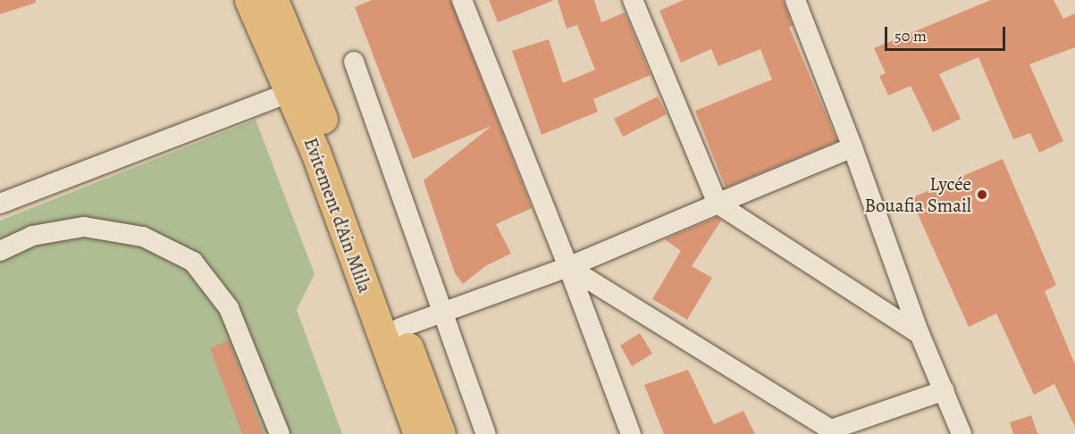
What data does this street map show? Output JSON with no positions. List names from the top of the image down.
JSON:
{
  "streets": {
    "highway": ["Evitement d'Ain Mlila"]
  },
  "places": ["Lycée Bouafia Smail"],
  "scale_bar": "50 m"
}
